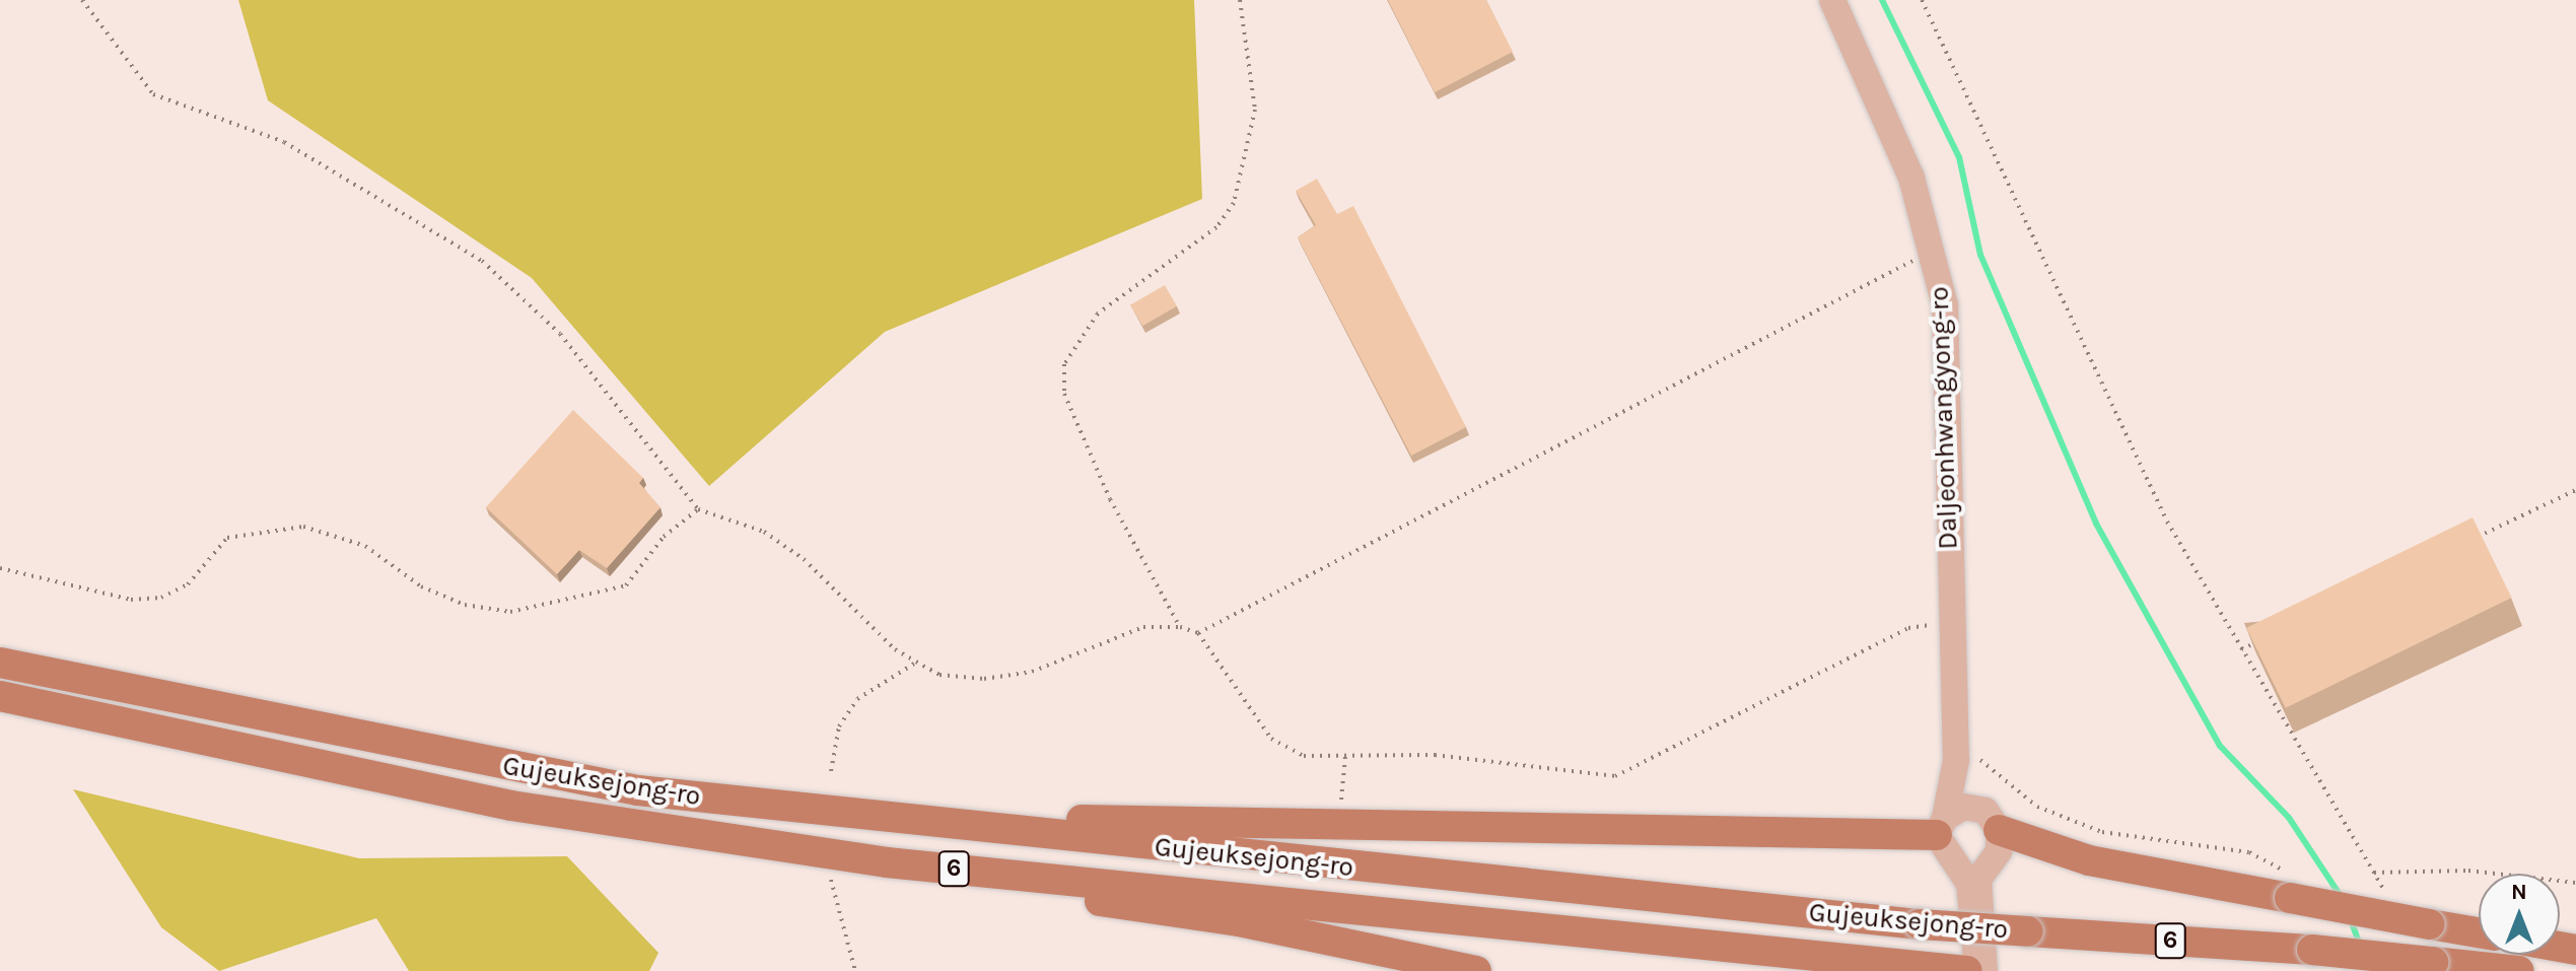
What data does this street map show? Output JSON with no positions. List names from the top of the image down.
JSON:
{
  "streets": {
    "highway": ["Gujeuksejong-ro", "6"],
    "main road": ["Daljeonhwangyong-ro"]
  },
  "north": "top"
}
